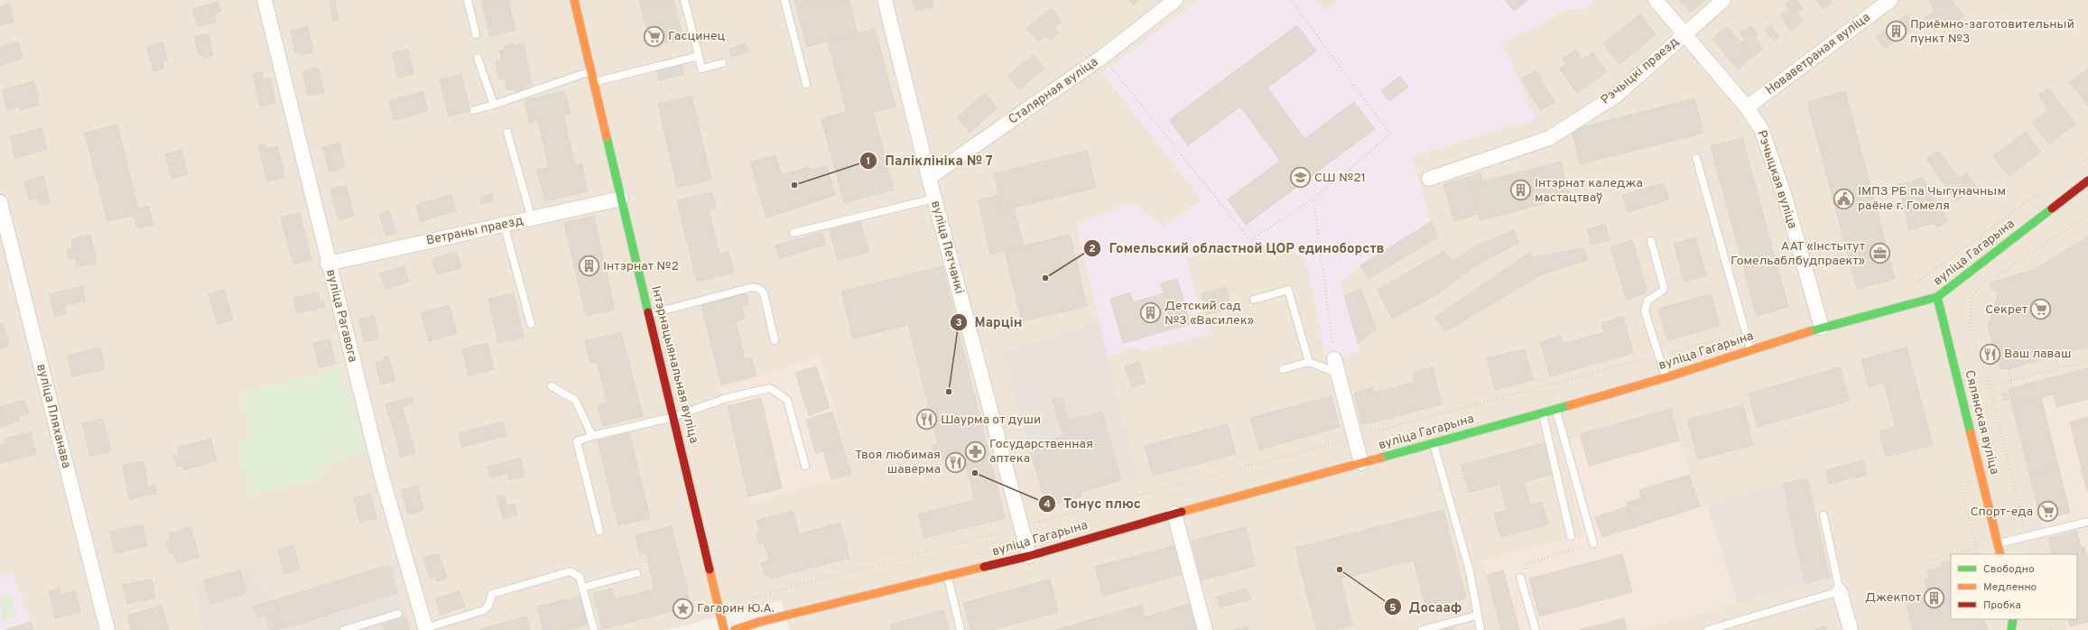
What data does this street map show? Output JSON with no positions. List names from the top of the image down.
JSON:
{
  "streets": {
    "street": [
      "Новаветраная вуліца",
      "Рэчыцкі праезд",
      "Сталярная вуліца",
      "Рэчыцкая вуліца",
      "Ветраны праезд",
      "вуліца Петчанкі",
      "вуліца Гагарына",
      "вуліца Рагавога",
      "Інтэрнацыянальная вуліца",
      "вуліца Пляханава",
      "Сялянская вуліца"
    ]
  },
  "crossings": [
    ["Новаветраная вуліца", "Рэчыцкая вуліца"],
    ["Рэчыцкі праезд", "Рэчыцкая вуліца"],
    ["Сталярная вуліца", "вуліца Петчанкі"],
    ["Рэчыцкая вуліца", "вуліца Гагарына"],
    ["Ветраны праезд", "вуліца Рагавога"],
    ["Ветраны праезд", "Інтэрнацыянальная вуліца"],
    ["вуліца Петчанкі", "вуліца Гагарына"],
    ["вуліца Гагарына", "Сялянская вуліца"]
  ],
  "places": {
    "building": [
      "Приёмно-заготовительный пункт №3",
      "Інтэрнат каледжа мастацтваў",
      "Інтэрнат №2",
      "Детский сад №3 «Василек»",
      "Джекпот"
    ],
    "supermarket": ["Гасцинец", "Секрет", "Спорт-еда"],
    "school or university": ["СШ №21"],
    "other": [
      "Паліклініка № 7",
      "Гомельский областной ЦОР единоборств",
      "Марцін",
      "Тонус плюс",
      "Досааф"
    ],
    "public building": ["ІМПЗ РБ па Чыгуначным раёне г. Гомеля"],
    "office": ["ААТ «Інстытут Гомельаблбудпраект»"],
    "restaurant": ["Ваш лаваш", "Шаурма от души", "Твоя любимая шаверма"],
    "pharmacy": ["Государственная аптека"],
    "place": ["Гагарин Ю.А."]
  },
  "legend": ["Свободно", "Медленно", "Пробка"]
}
